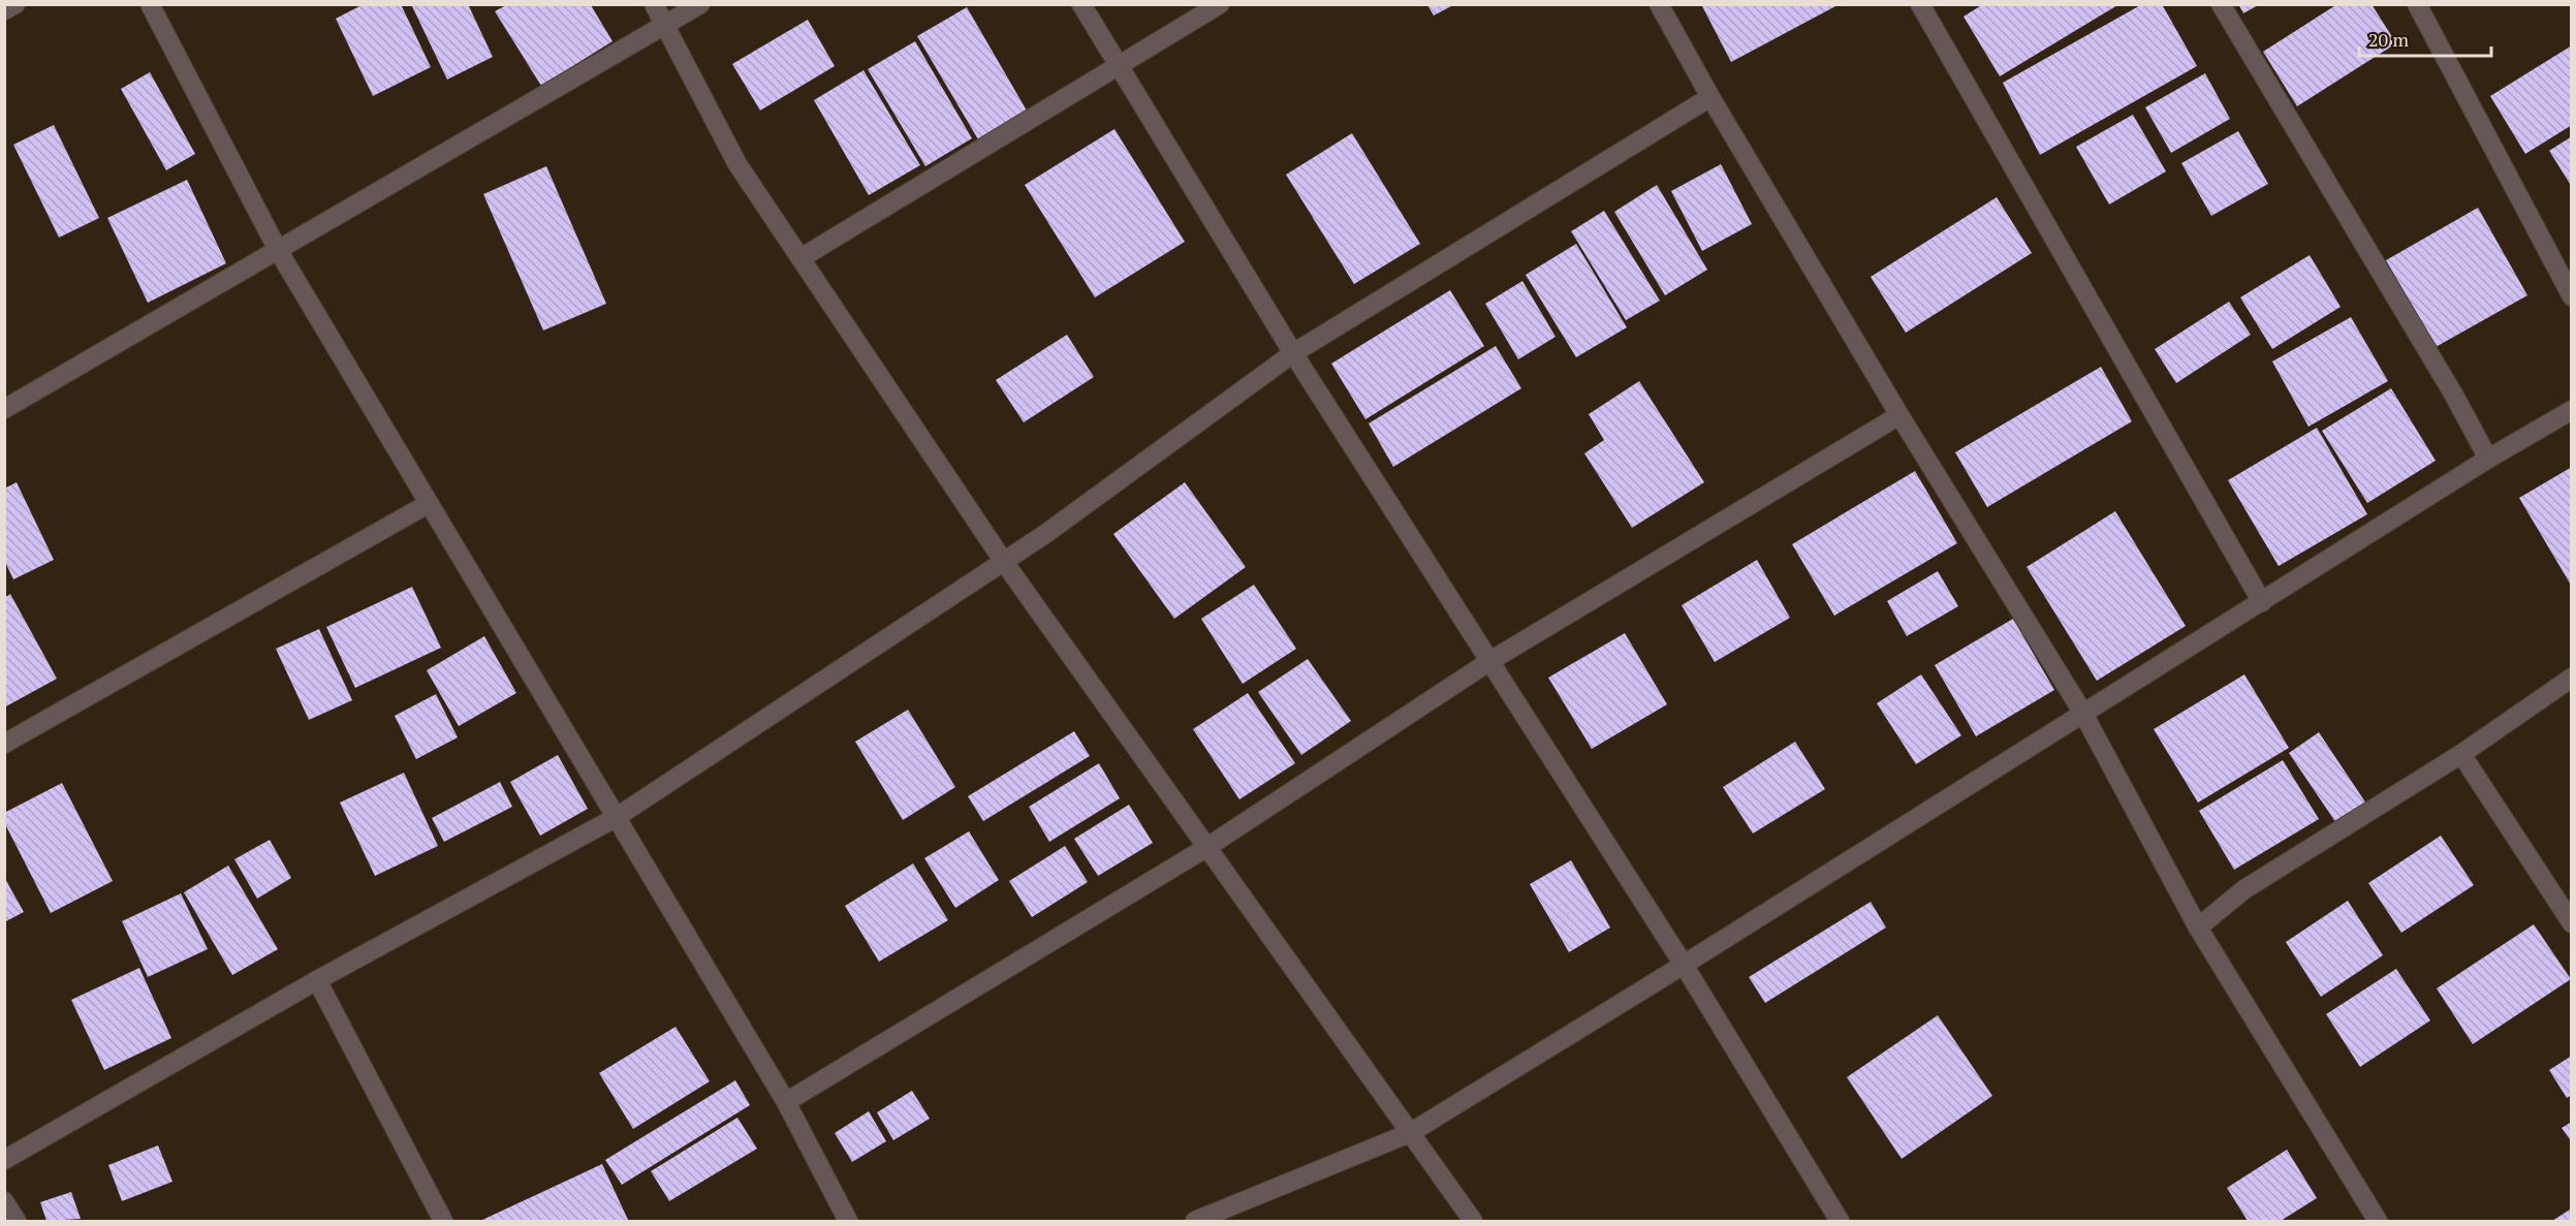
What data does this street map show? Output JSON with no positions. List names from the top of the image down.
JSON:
{
  "scale_bar": "20 m"
}
